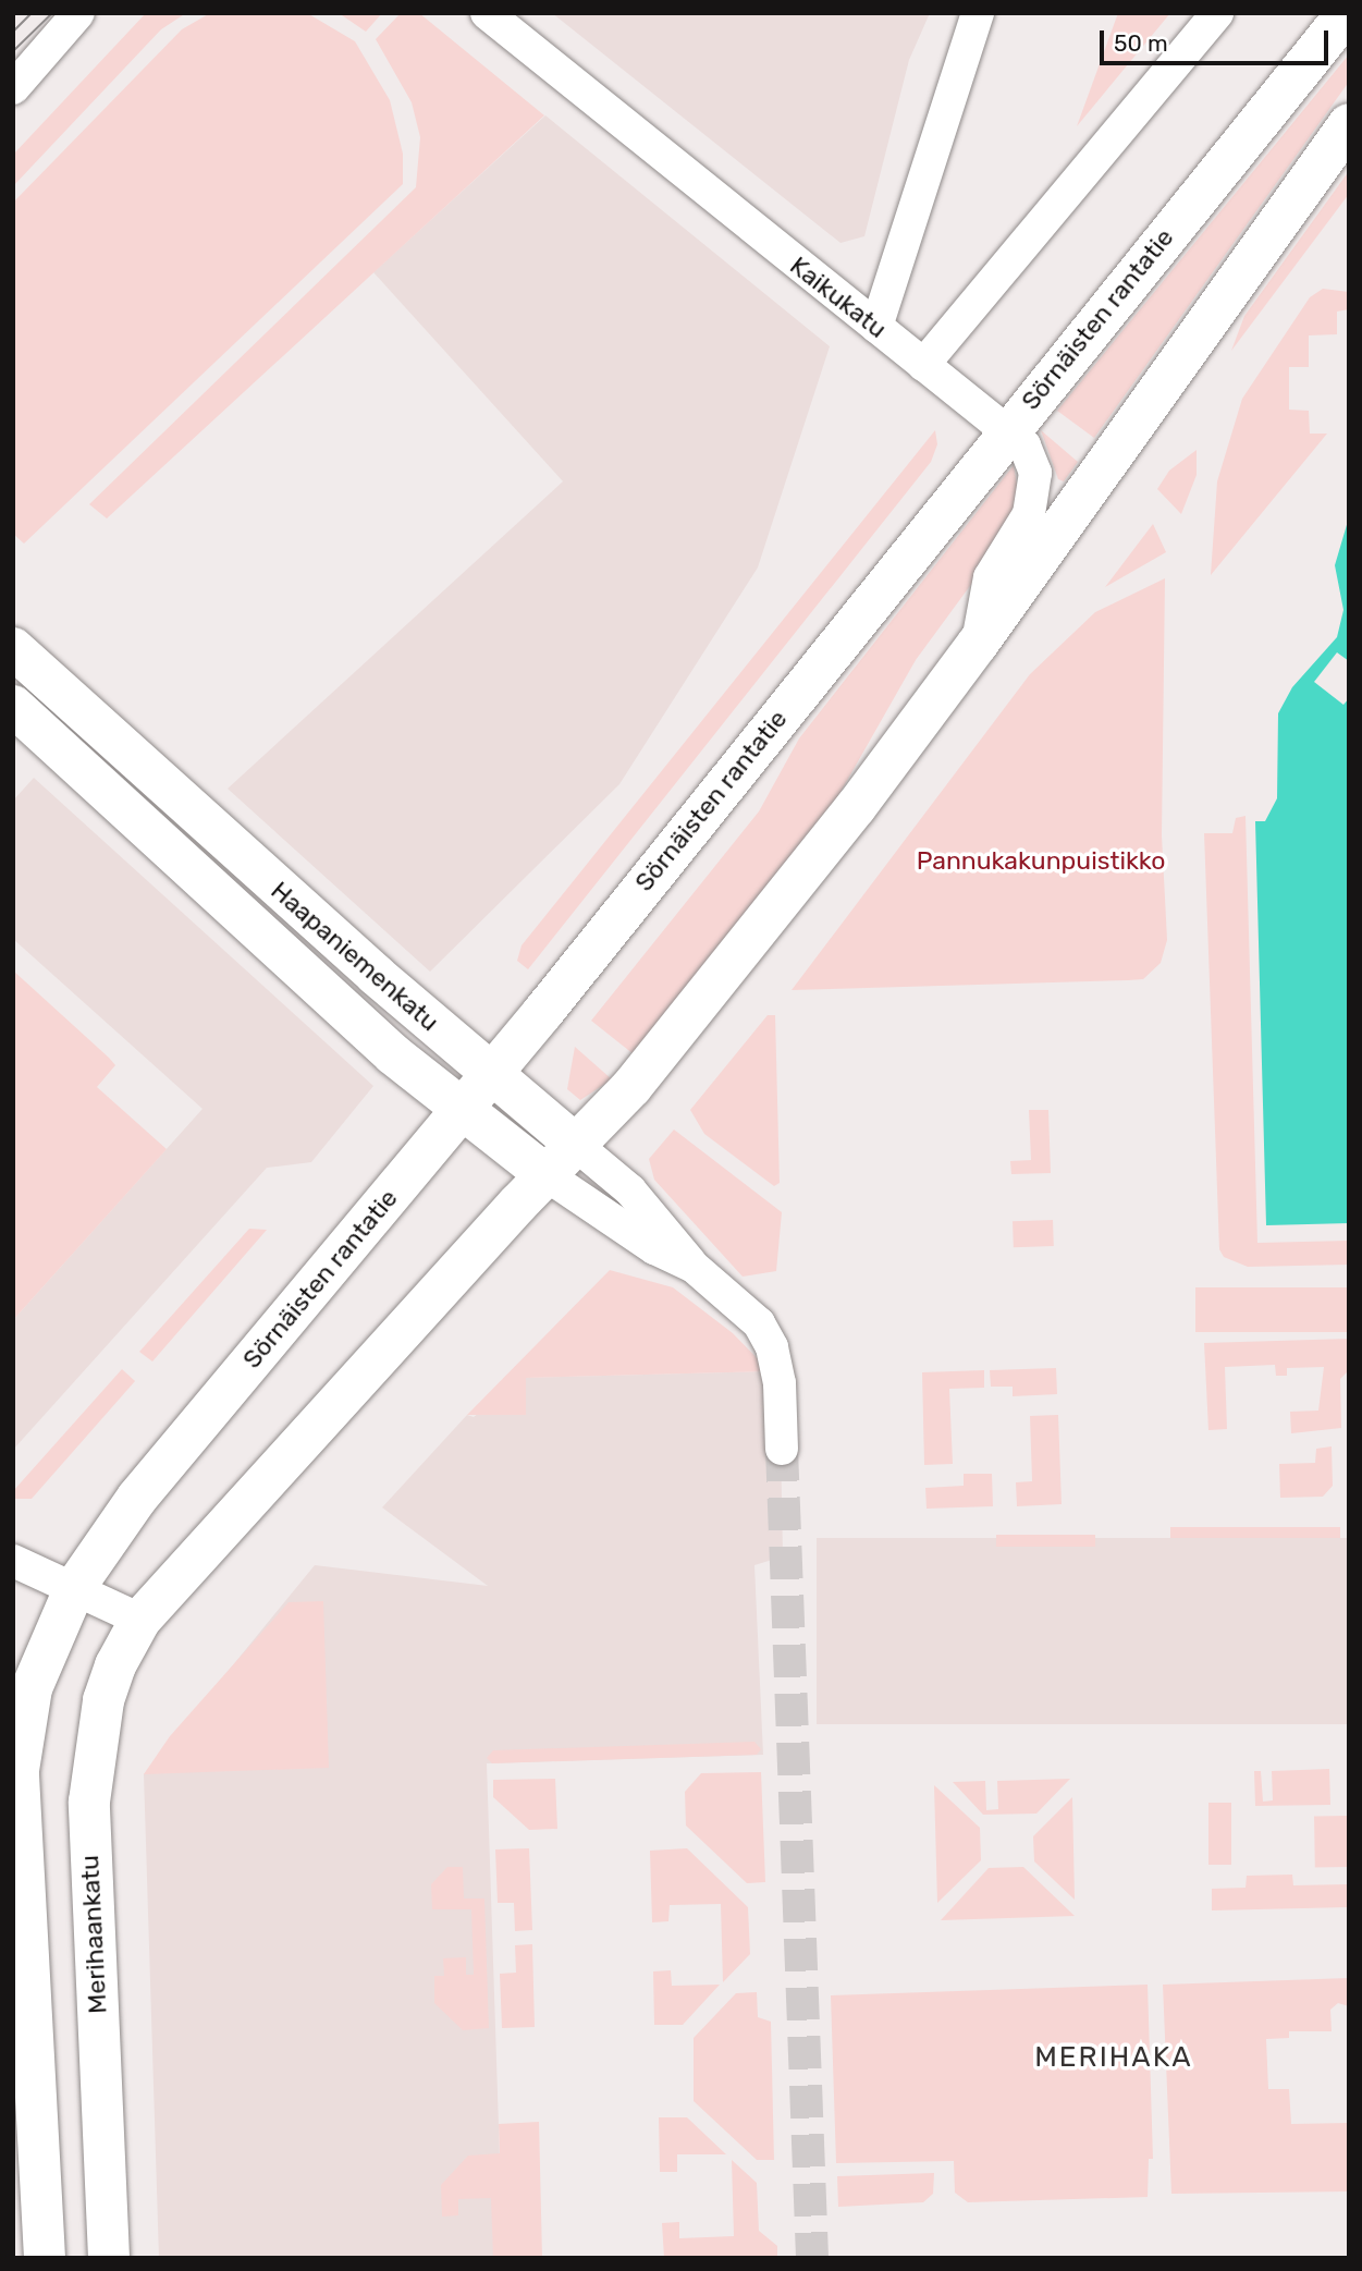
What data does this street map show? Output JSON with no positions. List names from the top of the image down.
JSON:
{
  "streets": {
    "main road": ["Sörnäisten rantatie", "Haapaniemenkatu", "Merihaankatu"],
    "street": ["Kaikukatu"]
  },
  "crossings": [
    ["Kaikukatu", "Sörnäisten rantatie"],
    ["Sörnäisten rantatie", "Haapaniemenkatu"]
  ],
  "districts": ["MERIHAKA"],
  "parks": ["Pannukakunpuistikko"],
  "scale_bar": "50 m"
}
